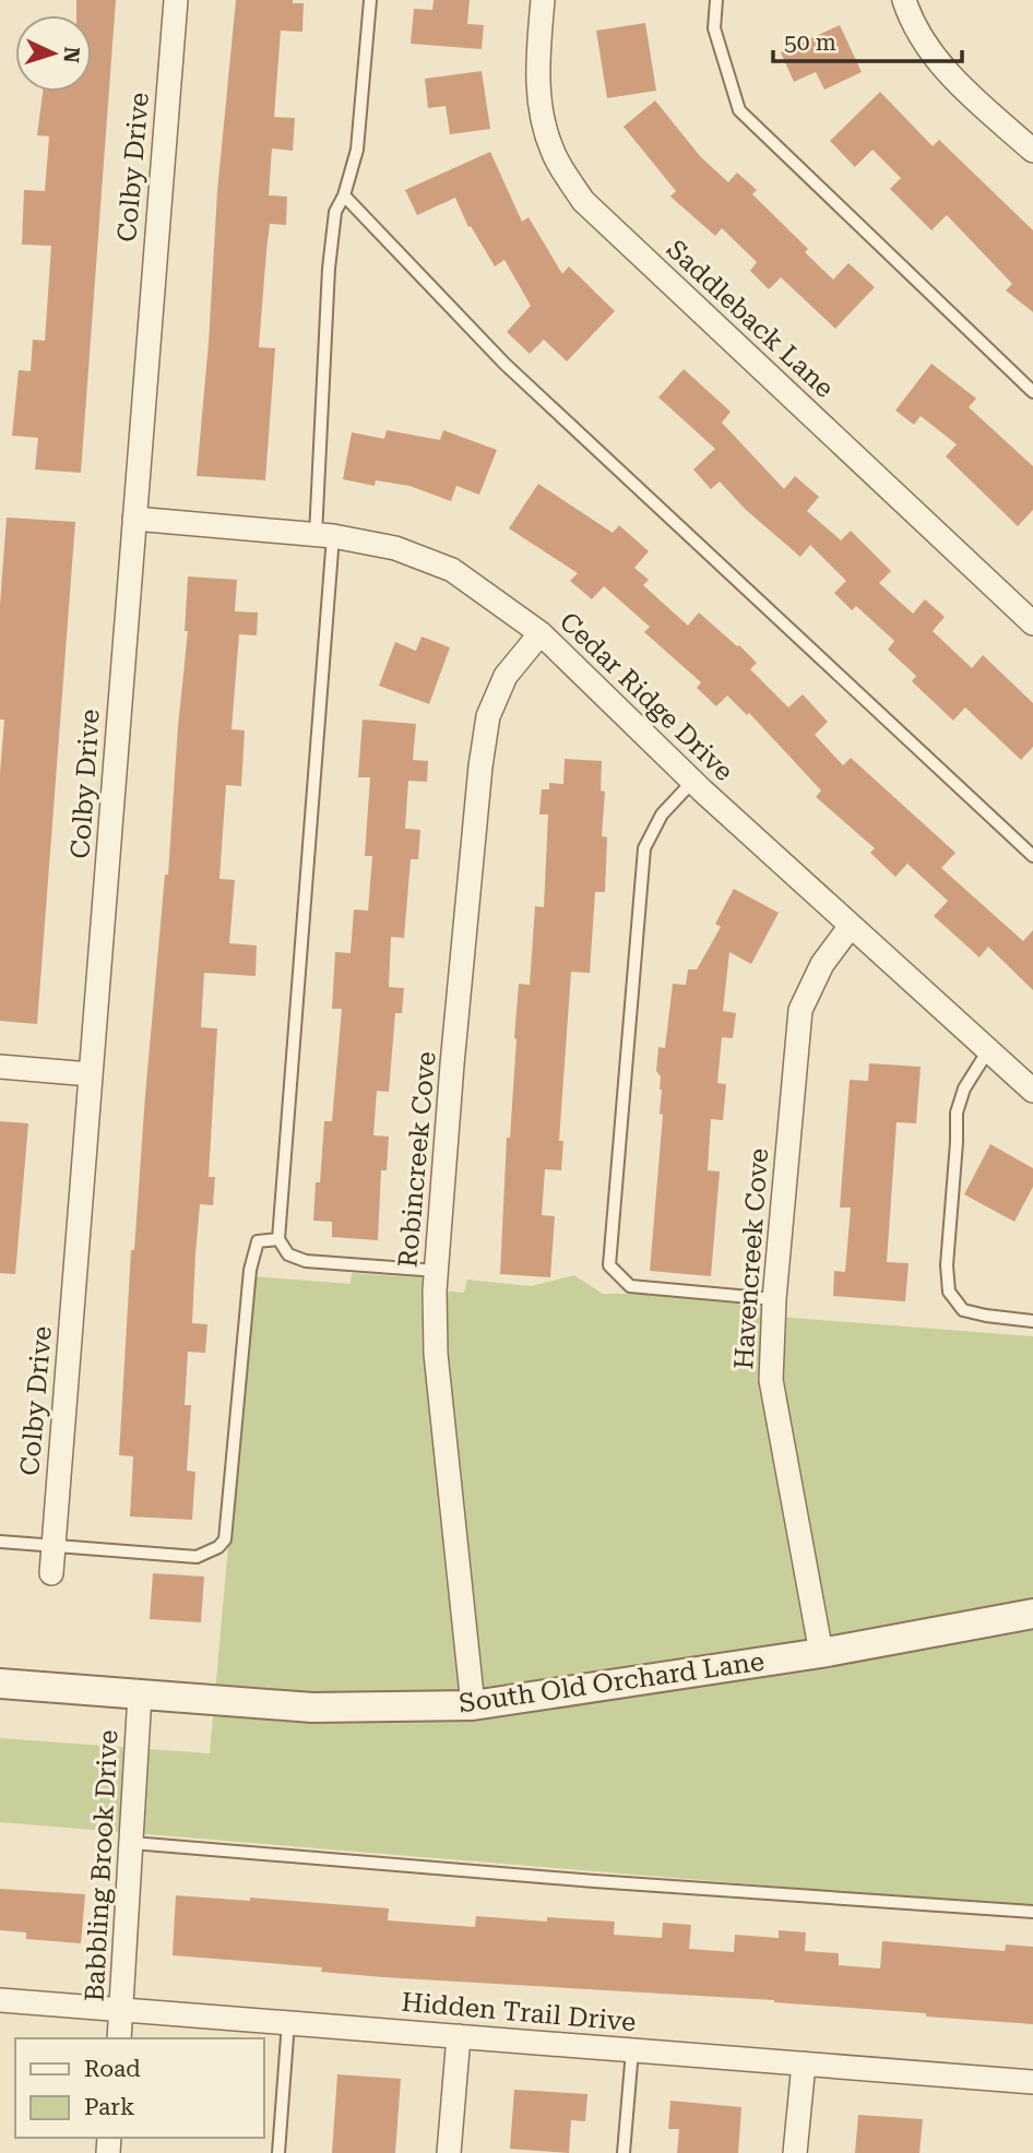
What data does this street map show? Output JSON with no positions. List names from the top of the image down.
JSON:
{
  "streets": {
    "street": [
      "Colby Drive",
      "Saddleback Lane",
      "Cedar Ridge Drive",
      "Robincreek Cove",
      "Havencreek Cove",
      "South Old Orchard Lane",
      "Babbling Brook Drive",
      "Hidden Trail Drive"
    ]
  },
  "crossings": [
    ["Colby Drive", "Cedar Ridge Drive"],
    ["Cedar Ridge Drive", "Robincreek Cove"],
    ["Cedar Ridge Drive", "Havencreek Cove"],
    ["Robincreek Cove", "South Old Orchard Lane"],
    ["Havencreek Cove", "South Old Orchard Lane"],
    ["South Old Orchard Lane", "Babbling Brook Drive"],
    ["Babbling Brook Drive", "Hidden Trail Drive"]
  ],
  "legend": ["Road", "Park"],
  "scale_bar": "50 m",
  "north": "right"
}
